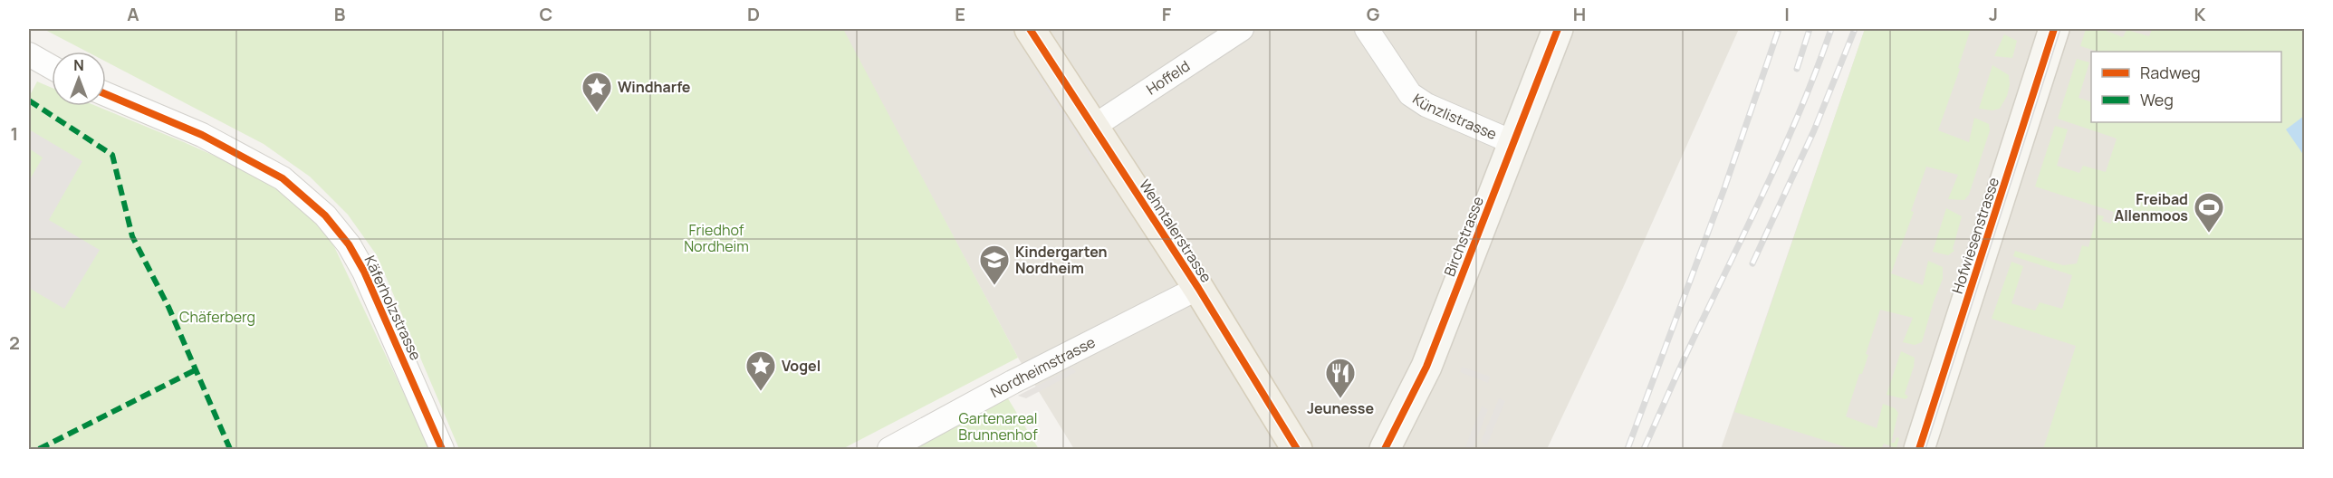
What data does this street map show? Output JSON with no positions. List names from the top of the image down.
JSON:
{
  "streets": {
    "main road": ["Wehntalerstrasse", "Hofwiesenstrasse", "Birchstrasse"],
    "street": [
      "Hoffeld",
      "Künzlistrasse",
      "Käferholzstrasse",
      "Nordheimstrasse"
    ]
  },
  "crossings": [
    ["Hoffeld", "Wehntalerstrasse"],
    ["Künzlistrasse", "Birchstrasse"],
    ["Wehntalerstrasse", "Nordheimstrasse"]
  ],
  "parks": ["Friedhof Nordheim", "Chäferberg", "Gartenareal Brunnenhof"],
  "places": {
    "place": ["Windharfe", "Vogel"],
    "sports": ["Freibad Allenmoos"],
    "school or university": ["Kindergarten Nordheim"],
    "restaurant": ["Jeunesse"]
  },
  "legend": ["Radweg", "Weg"],
  "north": "top",
  "grid": {
    "columns": [
      "A",
      "B",
      "C",
      "D",
      "E",
      "F",
      "G",
      "H",
      "I",
      "J",
      "K"
    ],
    "rows": ["1", "2"]
  }
}
